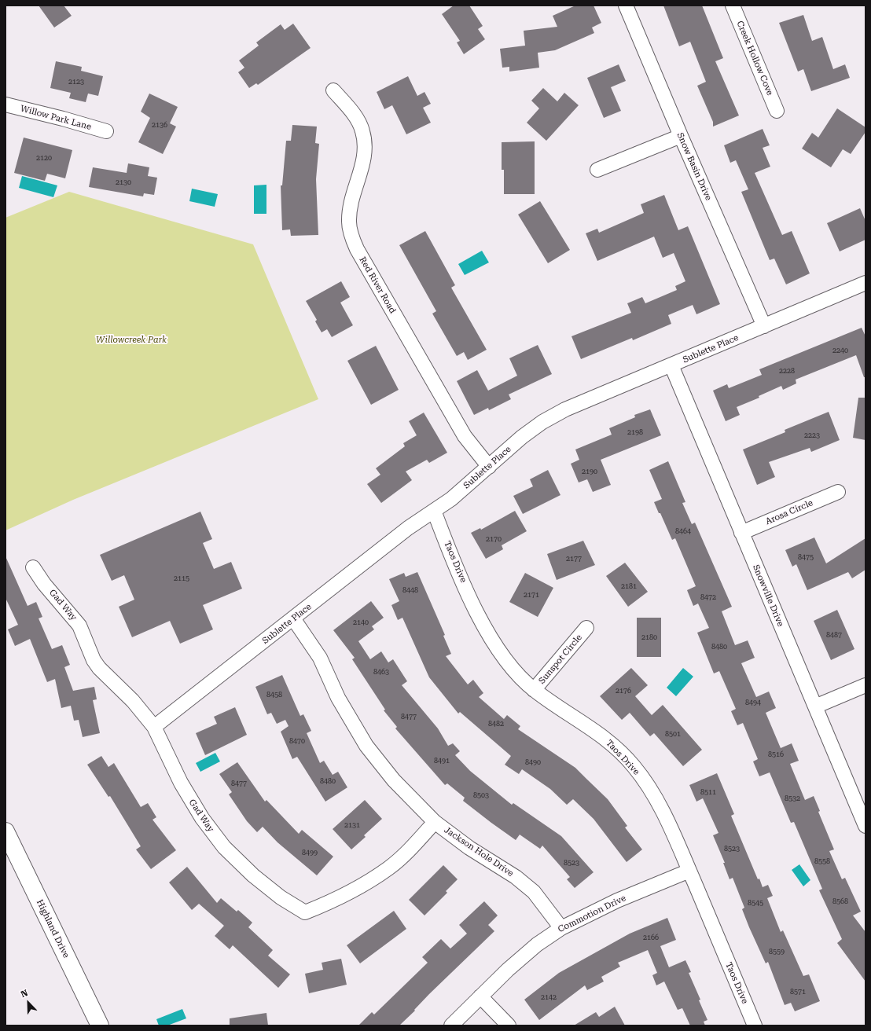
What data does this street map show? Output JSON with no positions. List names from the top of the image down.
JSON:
{
  "streets": {
    "main road": ["Highland Drive"],
    "street": [
      "Creek Hollow Cove",
      "Willow Park Lane",
      "Snow Basin Drive",
      "Red River Road",
      "Sublette Place",
      "Arosa Circle",
      "Taos Drive",
      "Snowville Drive",
      "Gad Way",
      "Sunspot Circle",
      "Jackson Hole Drive",
      "Commotion Drive"
    ]
  },
  "crossings": [
    ["Snow Basin Drive", "Sublette Place"],
    ["Red River Road", "Sublette Place"],
    ["Sublette Place", "Taos Drive"],
    ["Sublette Place", "Snowville Drive"],
    ["Sublette Place", "Gad Way"],
    ["Sublette Place", "Jackson Hole Drive"],
    ["Arosa Circle", "Snowville Drive"],
    ["Taos Drive", "Sunspot Circle"],
    ["Taos Drive", "Commotion Drive"],
    ["Gad Way", "Jackson Hole Drive"],
    ["Jackson Hole Drive", "Commotion Drive"]
  ],
  "parks": ["Willowcreek Park"],
  "house_numbers": [
    "2123",
    "2136",
    "2120",
    "2130",
    "2240",
    "2228",
    "2198",
    "2223",
    "2190",
    "8464",
    "2170",
    "8475",
    "2177",
    "2115",
    "2181",
    "8448",
    "2171",
    "8472",
    "2140",
    "8487",
    "2180",
    "8480",
    "8463",
    "2176",
    "8458",
    "8494",
    "8477",
    "8482",
    "8501",
    "8470",
    "8516",
    "8491",
    "8490",
    "8480",
    "8477",
    "8511",
    "8503",
    "8532",
    "2131",
    "8523",
    "8499",
    "8558",
    "8523",
    "8568",
    "8545",
    "2166",
    "8559",
    "8571",
    "2142"
  ],
  "north": "top left"
}
